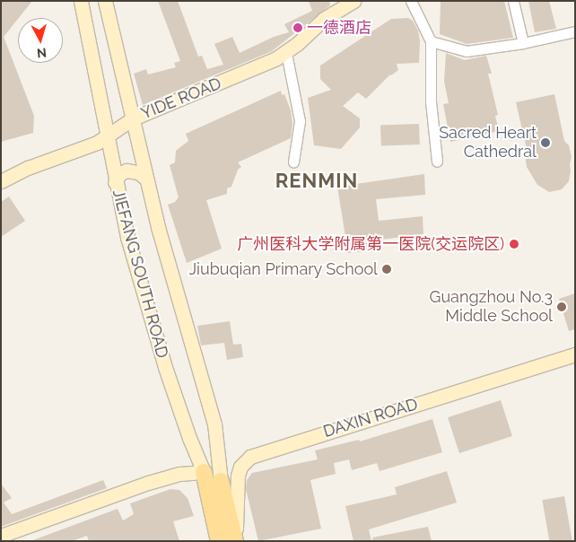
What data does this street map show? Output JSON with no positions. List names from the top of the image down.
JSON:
{
  "streets": {
    "main road": ["YIDE ROAD", "JIEFANG SOUTH ROAD", "DAXIN ROAD"]
  },
  "crossings": [
    ["YIDE ROAD", "JIEFANG SOUTH ROAD"],
    ["JIEFANG SOUTH ROAD", "DAXIN ROAD"]
  ],
  "districts": ["RENMIN"],
  "places": [
    "一德酒店",
    "Sacred Heart Cathedral",
    "广州医科大学附属第一医院(交运院区)",
    "Jiubuqian Primary School",
    "Guangzhou No.3 Middle School"
  ],
  "north": "bottom"
}
